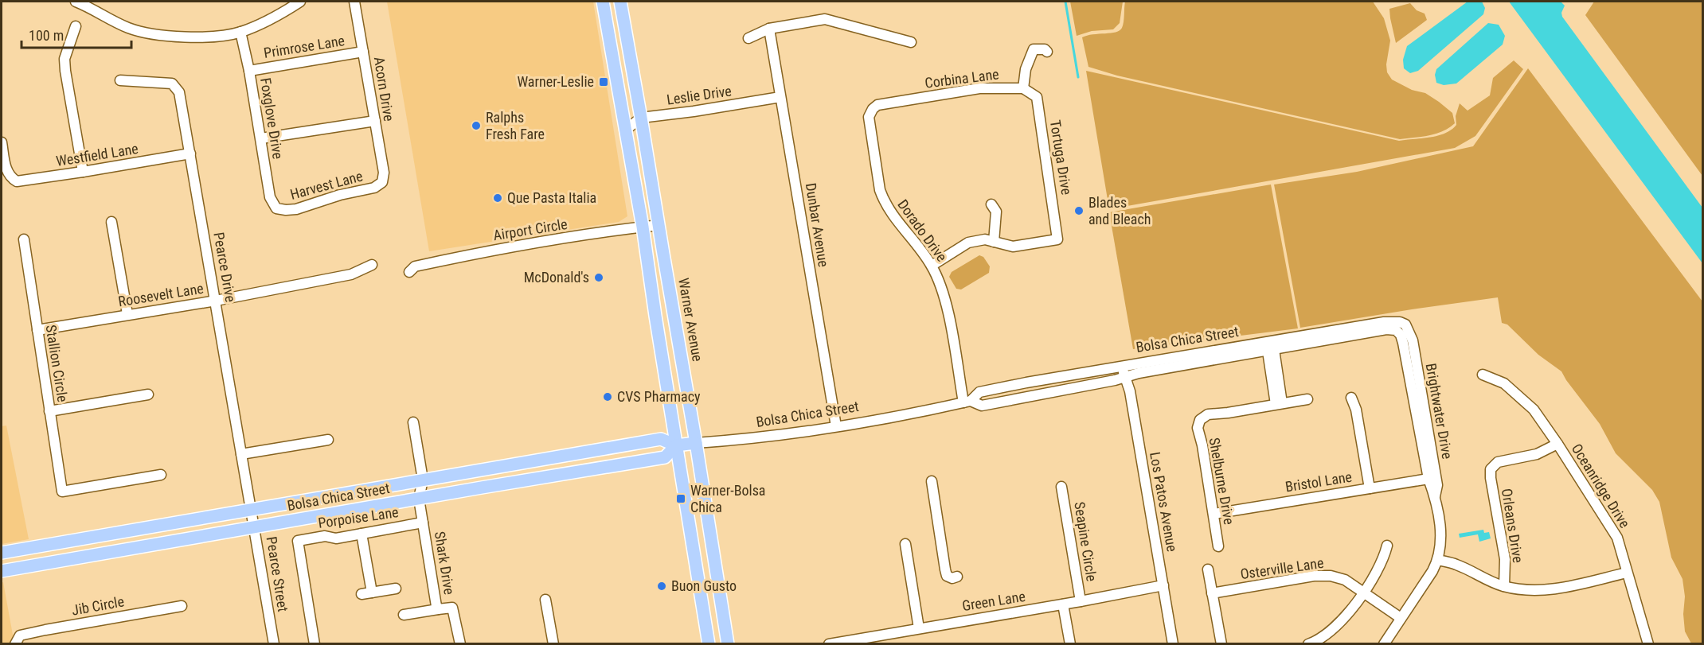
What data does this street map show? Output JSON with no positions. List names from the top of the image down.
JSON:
{
  "streets": {
    "main road": ["Warner Avenue", "Bolsa Chica Street"],
    "street": [
      "Primrose Lane",
      "Corbina Lane",
      "Acorn Drive",
      "Leslie Drive",
      "Foxglove Drive",
      "Westfield Lane",
      "Tortuga Drive",
      "Harvest Lane",
      "Dunbar Avenue",
      "Airport Circle",
      "Dorado Drive",
      "Pearce Drive",
      "Roosevelt Lane",
      "Stallion Circle",
      "Brightwater Drive",
      "Shelburne Drive",
      "Bristol Lane",
      "Oceanridge Drive",
      "Los Patos Avenue",
      "Porpoise Lane",
      "Orleans Drive",
      "Seapine Circle",
      "Shark Drive",
      "Osterville Lane",
      "Pearce Street",
      "Green Lane",
      "Jib Circle"
    ]
  },
  "crossings": [
    ["Primrose Lane", "Acorn Drive"],
    ["Primrose Lane", "Foxglove Drive"],
    ["Corbina Lane", "Tortuga Drive"],
    ["Corbina Lane", "Dorado Drive"],
    ["Acorn Drive", "Harvest Lane"],
    ["Leslie Drive", "Dunbar Avenue"],
    ["Leslie Drive", "Warner Avenue"],
    ["Foxglove Drive", "Harvest Lane"],
    ["Westfield Lane", "Pearce Drive"],
    ["Dunbar Avenue", "Bolsa Chica Street"],
    ["Airport Circle", "Warner Avenue"],
    ["Dorado Drive", "Bolsa Chica Street"],
    ["Pearce Drive", "Roosevelt Lane"],
    ["Pearce Drive", "Bolsa Chica Street"],
    ["Pearce Drive", "Pearce Street"],
    ["Roosevelt Lane", "Stallion Circle"],
    ["Warner Avenue", "Bolsa Chica Street"],
    ["Bolsa Chica Street", "Brightwater Drive"],
    ["Bolsa Chica Street", "Los Patos Avenue"],
    ["Bolsa Chica Street", "Shark Drive"],
    ["Bolsa Chica Street", "Pearce Street"],
    ["Brightwater Drive", "Bristol Lane"],
    ["Brightwater Drive", "Osterville Lane"],
    ["Shelburne Drive", "Bristol Lane"],
    ["Oceanridge Drive", "Orleans Drive"],
    ["Los Patos Avenue", "Green Lane"],
    ["Porpoise Lane", "Shark Drive"],
    ["Seapine Circle", "Green Lane"]
  ],
  "places": {
    "transit": ["Warner-Leslie", "Warner-Bolsa Chica"],
    "other": [
      "Ralphs Fresh Fare",
      "Que Pasta Italia",
      "Blades and Bleach",
      "McDonald's",
      "CVS Pharmacy",
      "Buon Gusto"
    ]
  },
  "scale_bar": "100 m"
}
